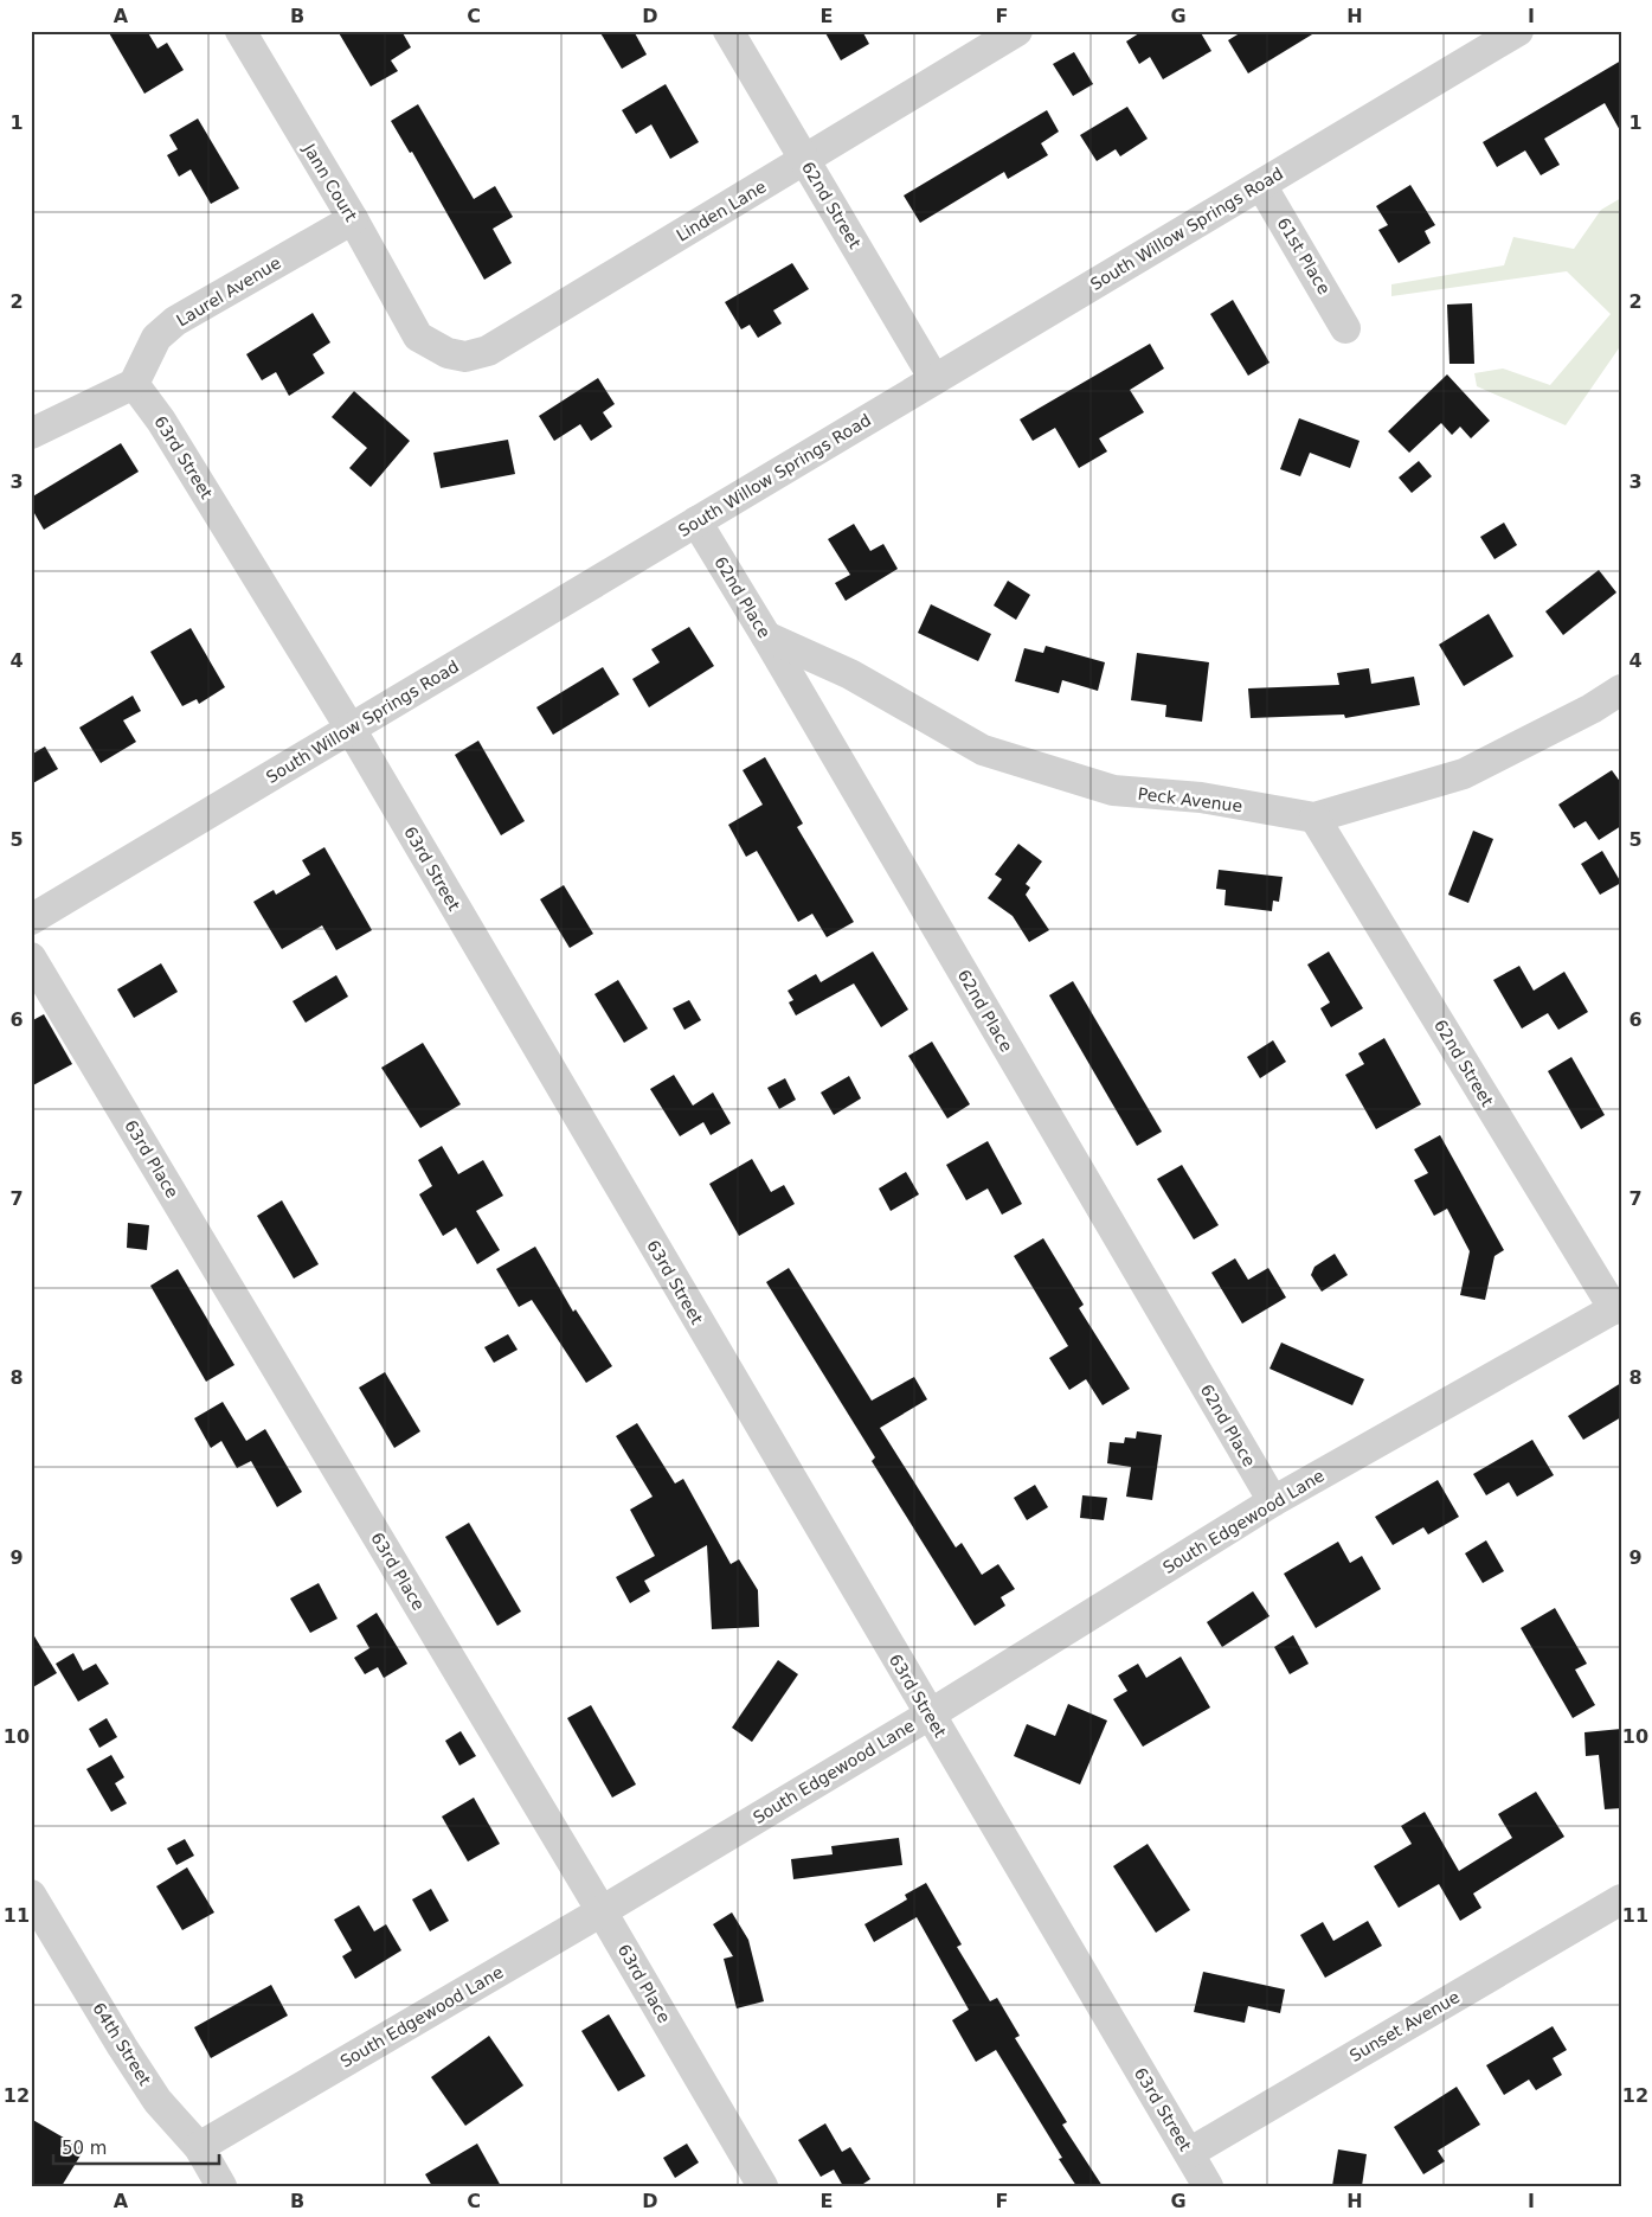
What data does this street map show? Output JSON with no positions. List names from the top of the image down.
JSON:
{
  "streets": {
    "street": [
      "Jann Court",
      "62nd Street",
      "Linden Lane",
      "South Willow Springs Road",
      "61st Place",
      "Laurel Avenue",
      "63rd Street",
      "62nd Place",
      "Peck Avenue",
      "63rd Place",
      "South Edgewood Lane",
      "Sunset Avenue",
      "64th Street"
    ]
  },
  "crossings": [
    ["Jann Court", "Linden Lane"],
    ["Jann Court", "Laurel Avenue"],
    ["62nd Street", "Linden Lane"],
    ["62nd Street", "South Willow Springs Road"],
    ["62nd Street", "Peck Avenue"],
    ["62nd Street", "South Edgewood Lane"],
    ["South Willow Springs Road", "61st Place"],
    ["South Willow Springs Road", "63rd Street"],
    ["South Willow Springs Road", "62nd Place"],
    ["Laurel Avenue", "63rd Street"],
    ["63rd Street", "South Edgewood Lane"],
    ["63rd Street", "Sunset Avenue"],
    ["62nd Place", "Peck Avenue"],
    ["62nd Place", "South Edgewood Lane"],
    ["63rd Place", "South Edgewood Lane"],
    ["South Edgewood Lane", "64th Street"]
  ],
  "scale_bar": "50 m",
  "grid": {
    "columns": [
      "A",
      "B",
      "C",
      "D",
      "E",
      "F",
      "G",
      "H",
      "I"
    ],
    "rows": [
      "1",
      "2",
      "3",
      "4",
      "5",
      "6",
      "7",
      "8",
      "9",
      "10",
      "11",
      "12"
    ]
  }
}
